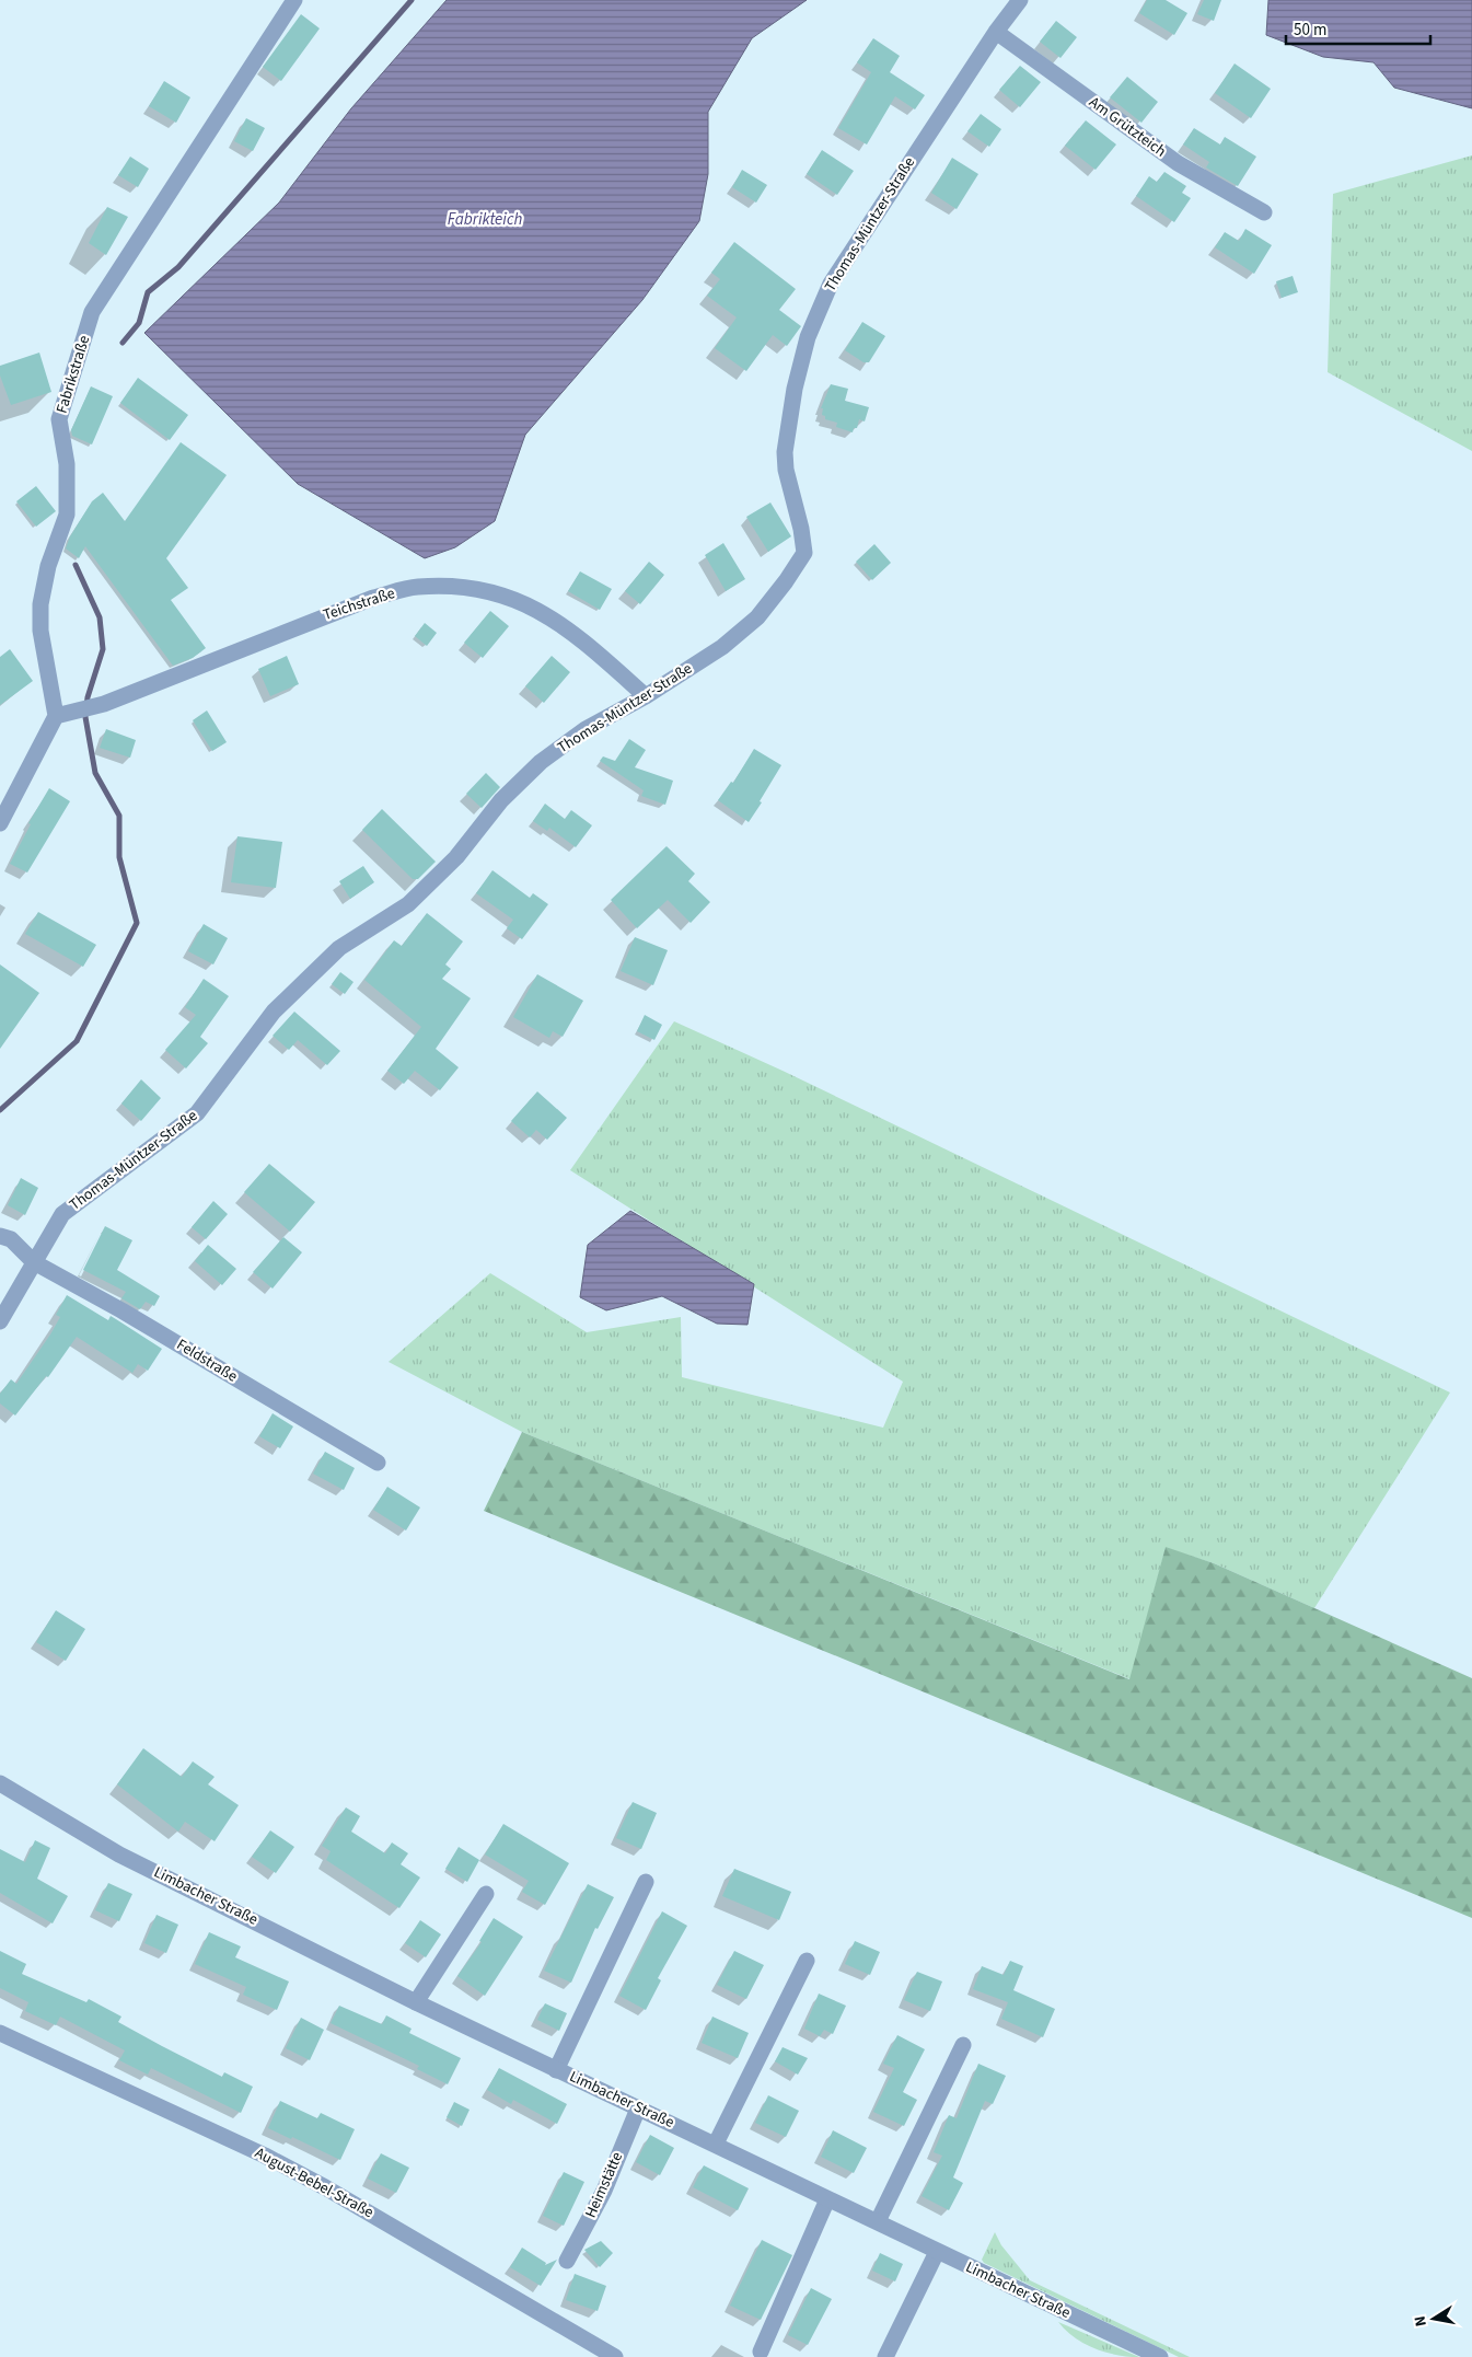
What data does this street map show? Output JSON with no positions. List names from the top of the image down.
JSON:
{
  "streets": {
    "street": [
      "Am Grützteich",
      "Thomas-Müntzer-Straße",
      "Fabrikstraße",
      "Teichstraße",
      "Feldstraße",
      "Limbacher Straße",
      "August-Bebel-Straße",
      "Heimstätte"
    ]
  },
  "crossings": [
    ["Am Grützteich", "Thomas-Müntzer-Straße"],
    ["Thomas-Müntzer-Straße", "Teichstraße"],
    ["Thomas-Müntzer-Straße", "Feldstraße"],
    ["Fabrikstraße", "Teichstraße"],
    ["Limbacher Straße", "Heimstätte"]
  ],
  "water": ["Fabrikteich"],
  "scale_bar": "50 m",
  "north": "left"
}
